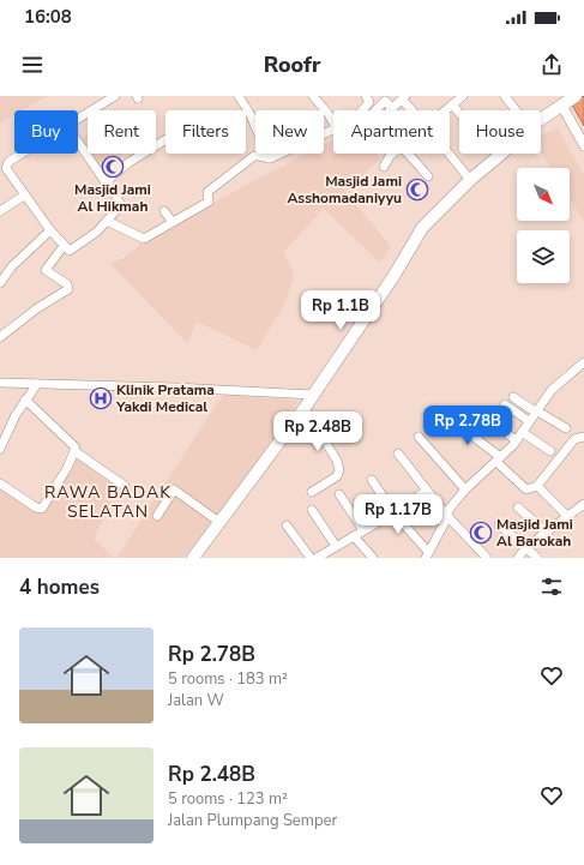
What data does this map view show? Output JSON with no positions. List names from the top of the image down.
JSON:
{
  "districts": ["RAWA BADAK SELATAN"],
  "places": {
    "mosque": ["Masjid Jami Al Hikmah", "Masjid Jami Asshomadaniyyu", "Masjid Jami Al Barokah"],
    "hospital": ["Klinik Pratama Yakdi Medical"]
  },
  "north": "bottom right",
  "page": {
    "status": "16:08",
    "header": "Roofr",
    "chip": [
      "Buy",
      "Rent",
      "Filters",
      "New",
      "Apartment",
      "House"
    ],
    "price": [
      "Rp 1.1B",
      "Rp 2.78B",
      "Rp 2.48B",
      "Rp 1.17B"
    ],
    "heading": "4 homes",
    "list": [
      {
        "name": "Rp 2.78B",
        "note": "5 rooms · 183 m² · Jalan W"
      },
      {
        "name": "Rp 2.48B",
        "note": "5 rooms · 123 m² · Jalan Plumpang Semper"
      }
    ]
  }
}
